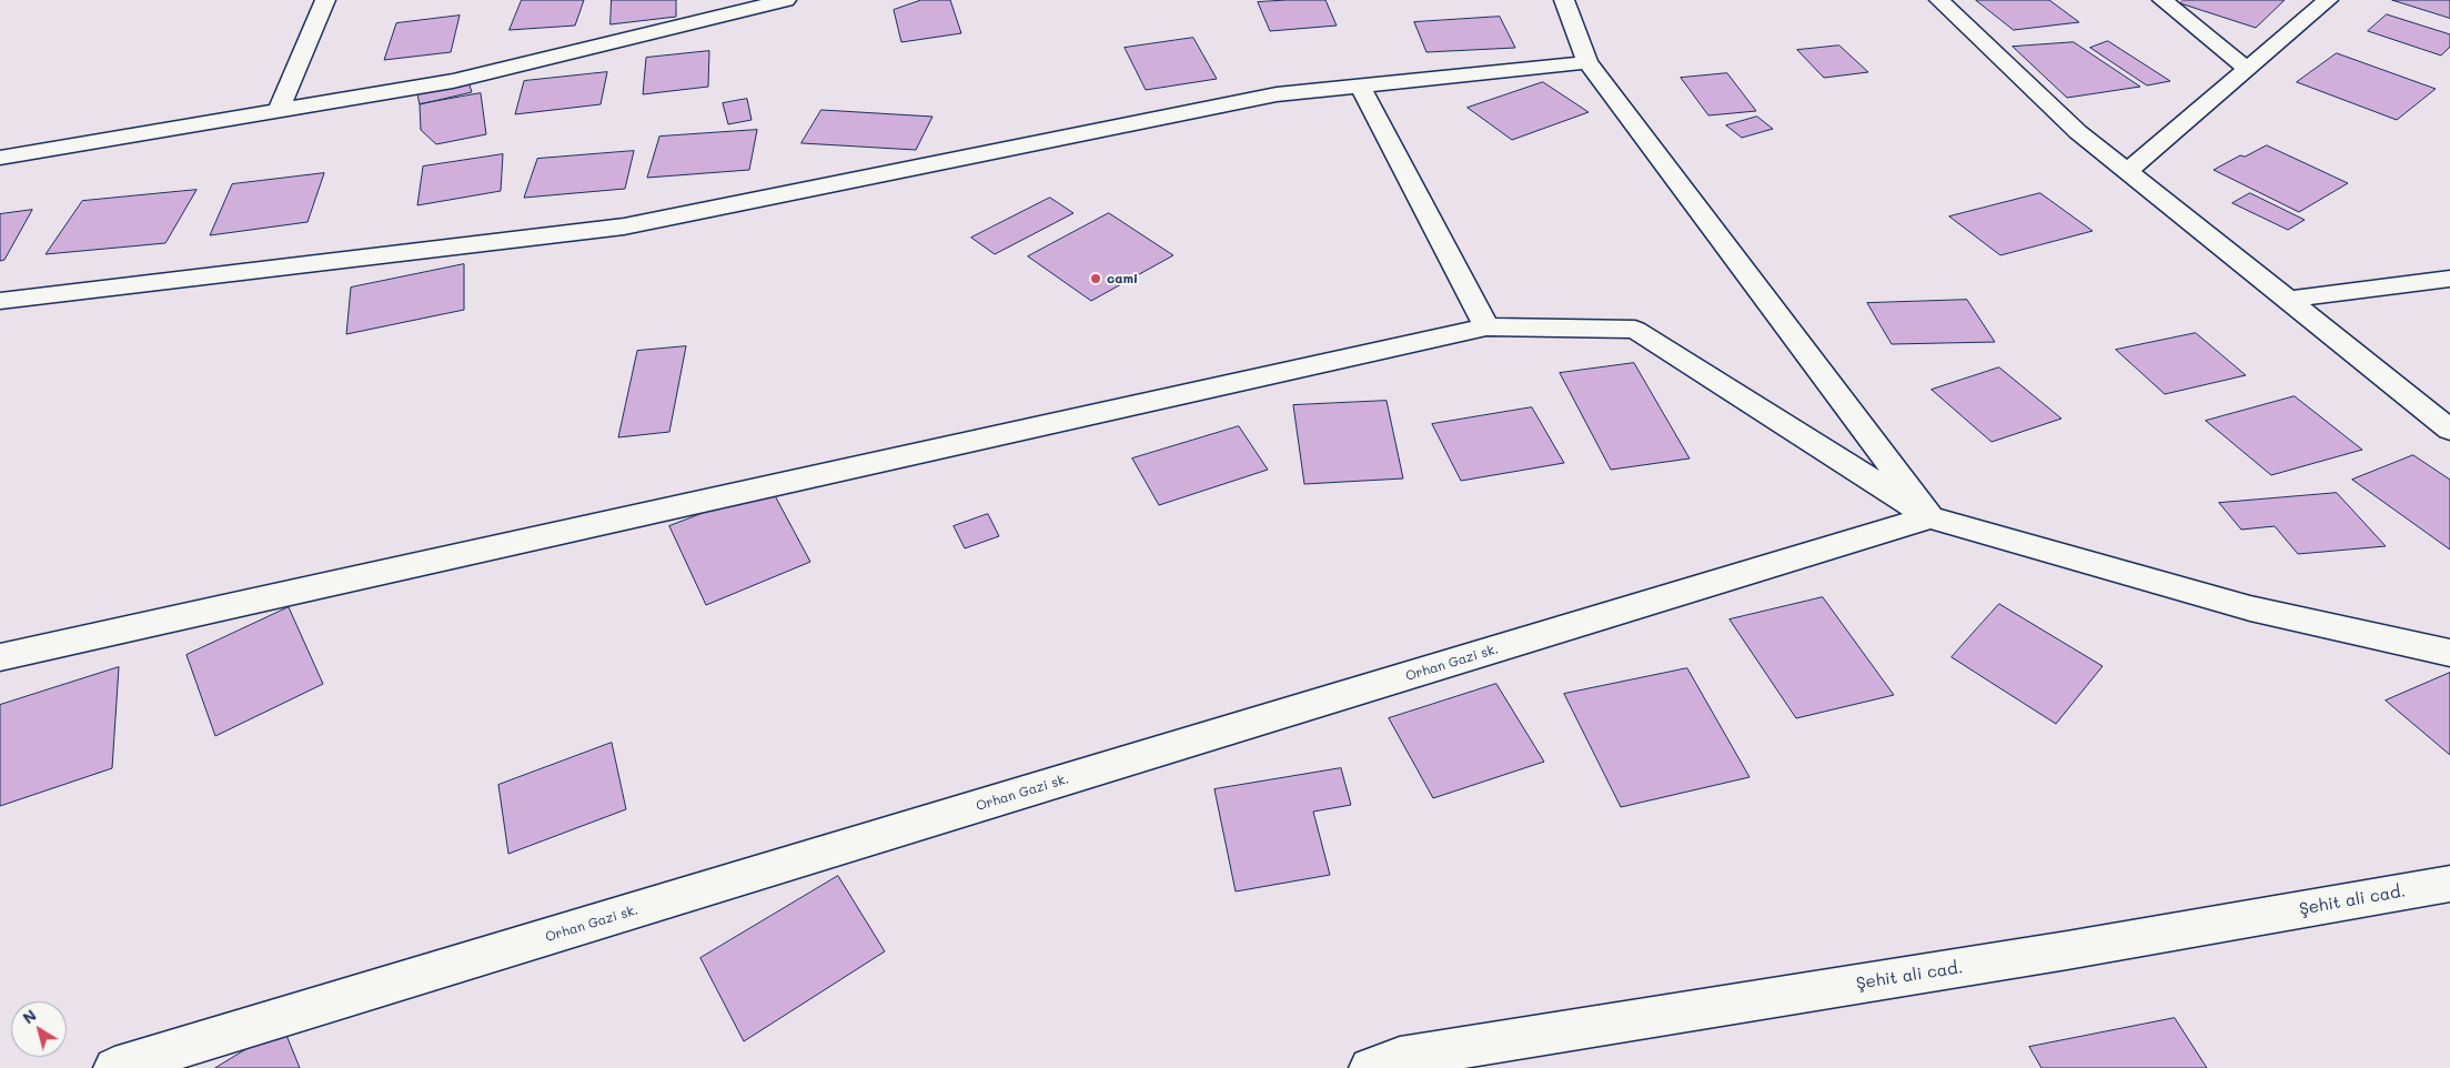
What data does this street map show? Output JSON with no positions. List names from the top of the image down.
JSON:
{
  "streets": {
    "street": ["Orhan Gazi sk.", "Şehit ali cad."]
  },
  "places": ["cami"],
  "north": "top left"
}
